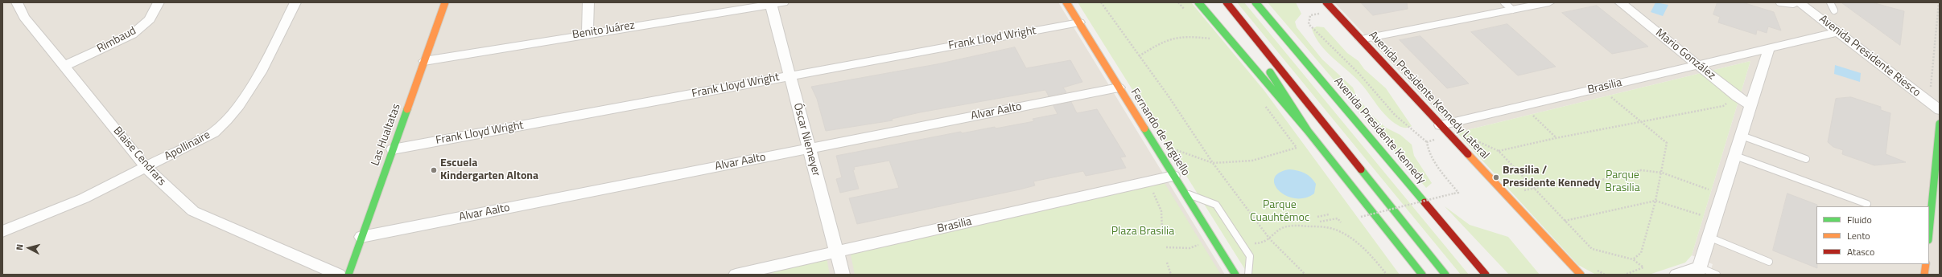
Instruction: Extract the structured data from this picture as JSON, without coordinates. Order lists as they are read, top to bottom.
{
  "streets": {
    "main road": [
      "Avenida Presidente Kennedy Lateral",
      "Avenida Presidente Kennedy",
      "Fernando de Argüello",
      "Las Hualtatas"
    ],
    "street": [
      "Benito Juárez",
      "Frank Lloyd Wright",
      "Rimbaud",
      "Mario González",
      "Avenida Presidente Riesco",
      "Brasilia",
      "Alvar Aalto",
      "Óscar Niemeyer",
      "Apollinaire",
      "Blaise Cendrars"
    ]
  },
  "crossings": [
    ["Benito Juárez", "Las Hualtatas"],
    ["Benito Juárez", "Óscar Niemeyer"],
    ["Frank Lloyd Wright", "Fernando de Argüello"],
    ["Frank Lloyd Wright", "Las Hualtatas"],
    ["Frank Lloyd Wright", "Óscar Niemeyer"],
    ["Rimbaud", "Blaise Cendrars"],
    ["Mario González", "Brasilia"],
    ["Avenida Presidente Riesco", "Brasilia"],
    ["Brasilia", "Avenida Presidente Kennedy Lateral"],
    ["Brasilia", "Fernando de Argüello"],
    ["Brasilia", "Óscar Niemeyer"],
    ["Alvar Aalto", "Fernando de Argüello"],
    ["Alvar Aalto", "Las Hualtatas"],
    ["Alvar Aalto", "Óscar Niemeyer"],
    ["Apollinaire", "Blaise Cendrars"]
  ],
  "parks": ["Parque Brasilia", "Parque Cuauhtémoc", "Plaza Brasilia"],
  "places": ["Escuela Kindergarten Altona", "Brasilia / Presidente Kennedy"],
  "legend": ["Fluido", "Lento", "Atasco"],
  "north": "left"
}
